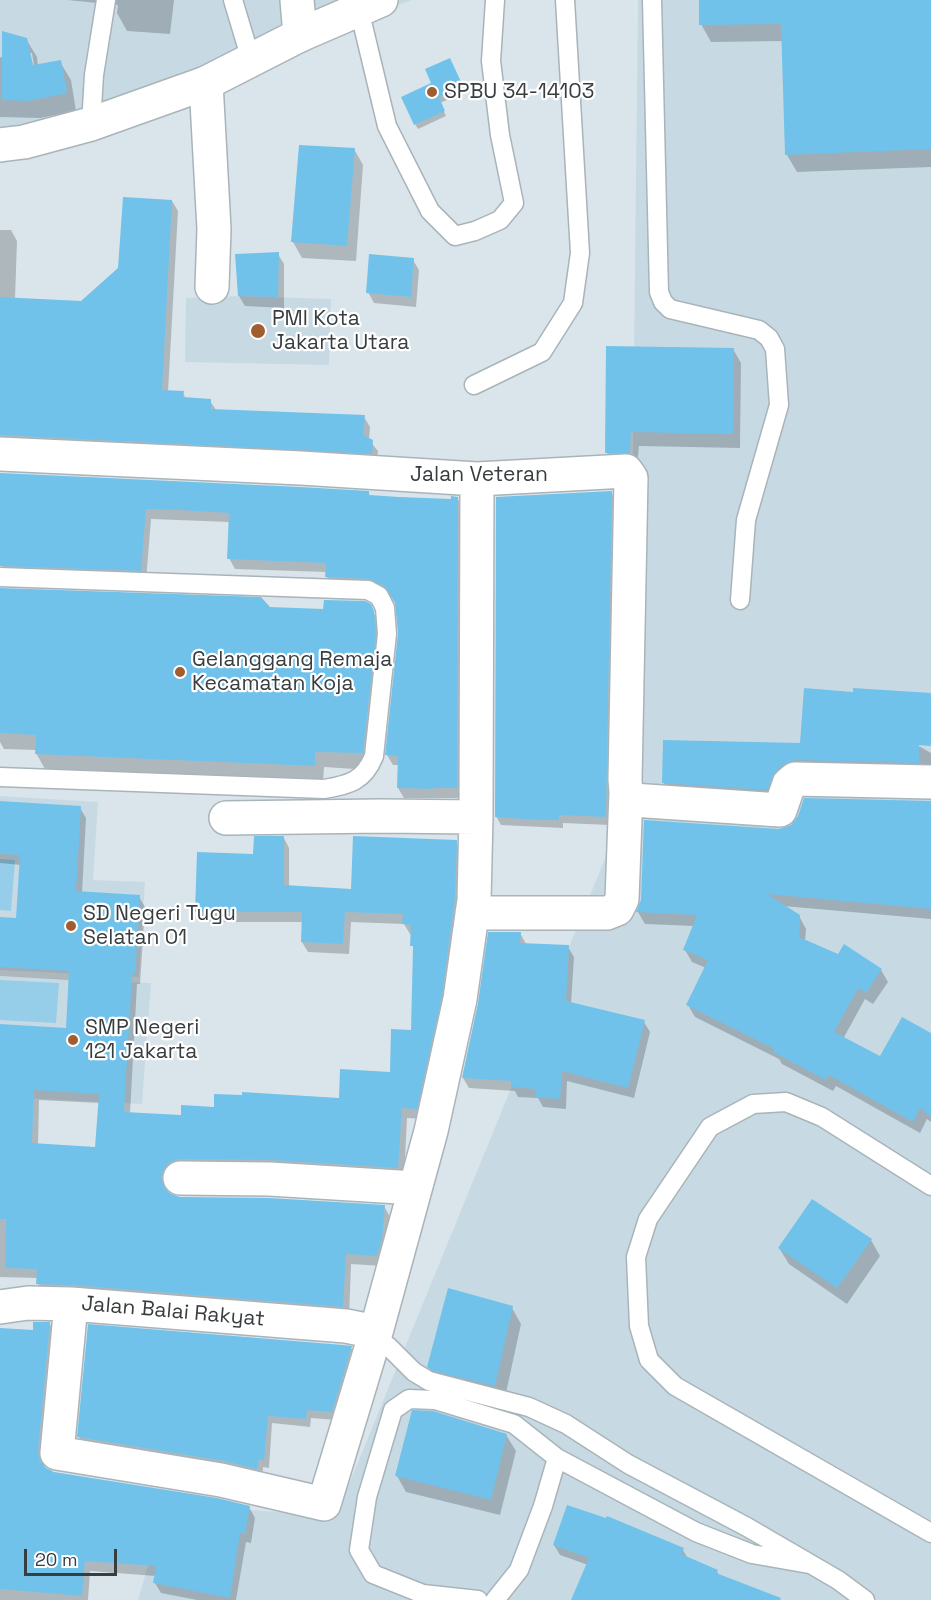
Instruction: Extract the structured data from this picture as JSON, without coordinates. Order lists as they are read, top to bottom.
{
  "streets": {
    "street": ["Jalan Veteran", "Jalan Balai Rakyat"]
  },
  "places": [
    "SPBU 34-14103",
    "PMI Kota Jakarta Utara",
    "Gelanggang Remaja Kecamatan Koja",
    "SD Negeri Tugu Selatan 01",
    "SMP Negeri 121 Jakarta"
  ],
  "scale_bar": "20 m"
}
